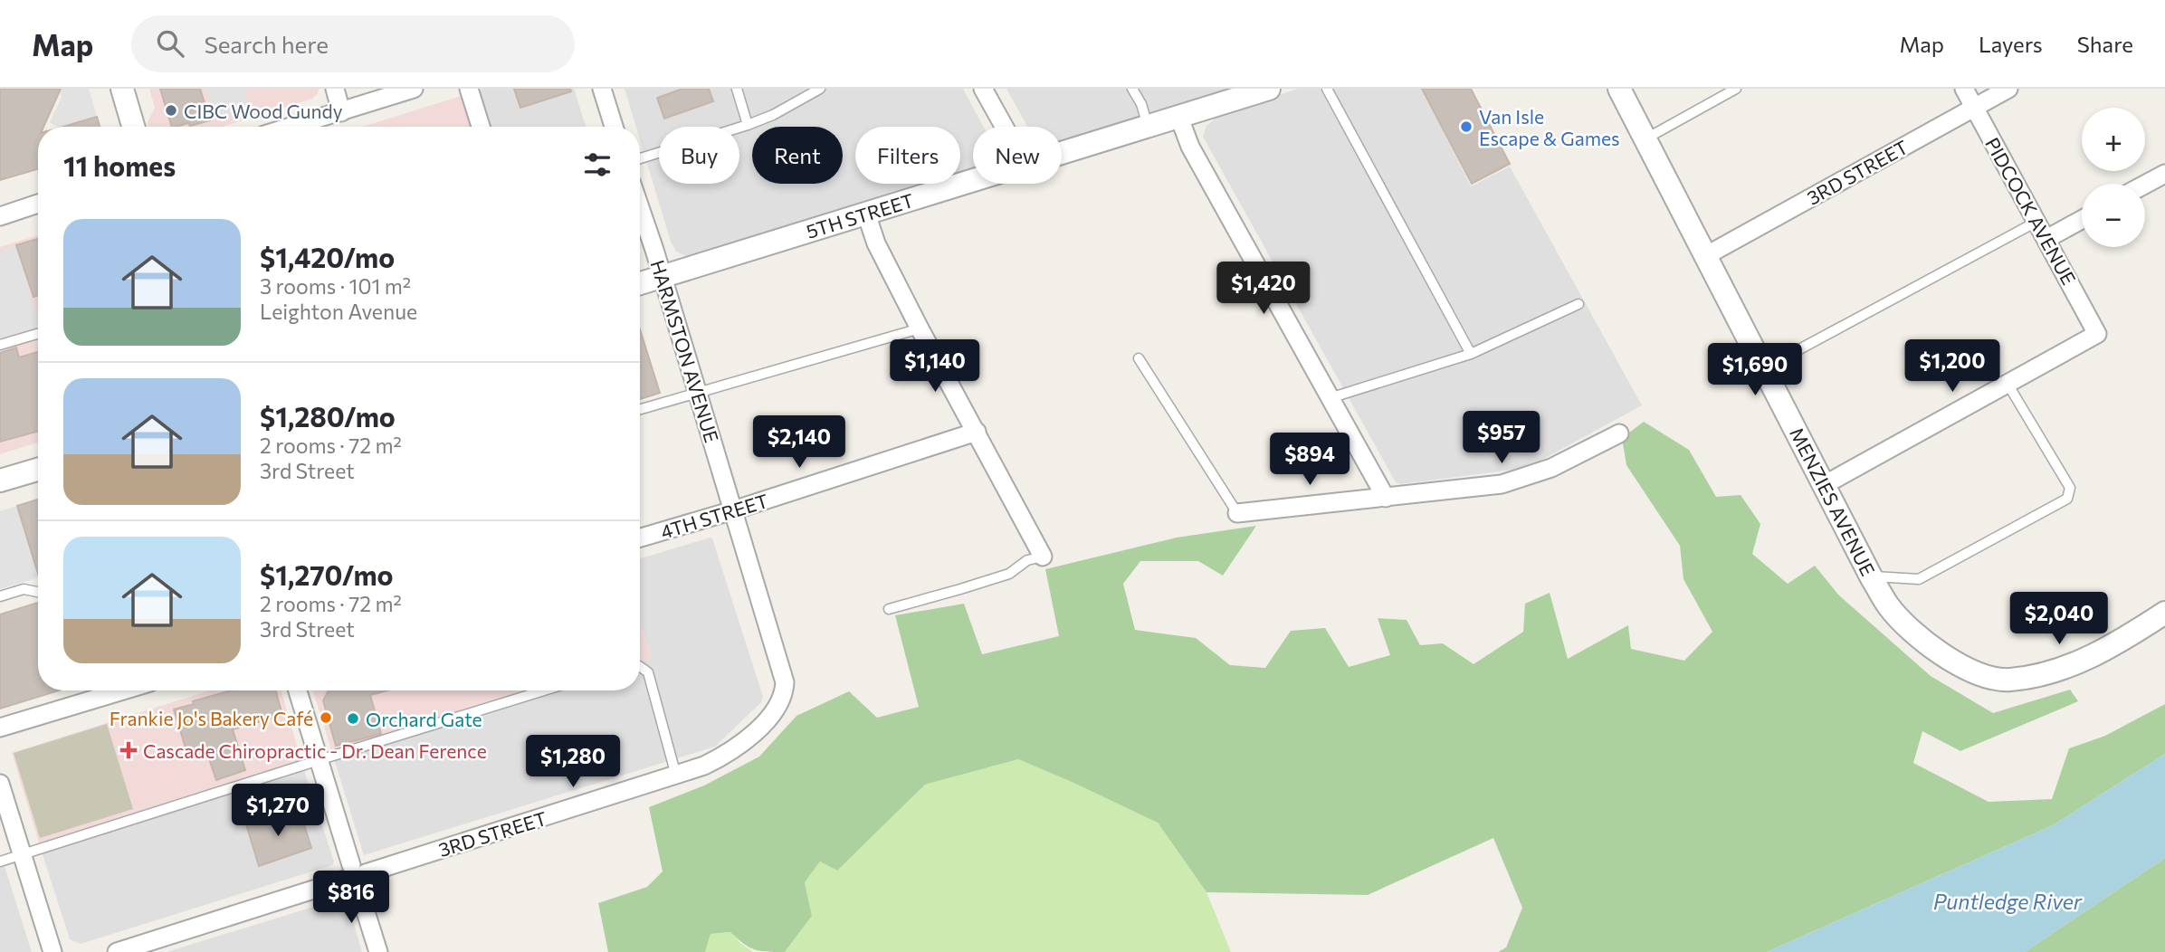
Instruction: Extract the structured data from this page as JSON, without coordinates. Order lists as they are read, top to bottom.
{
  "streets": {
    "street": [
      "3RD STREET",
      "PIDCOCK AVENUE",
      "5TH STREET",
      "HARMSTON AVENUE",
      "MENZIES AVENUE",
      "4TH STREET"
    ]
  },
  "crossings": [
    ["3RD STREET", "PIDCOCK AVENUE"],
    ["3RD STREET", "HARMSTON AVENUE"],
    ["3RD STREET", "MENZIES AVENUE"],
    ["5TH STREET", "HARMSTON AVENUE"],
    ["HARMSTON AVENUE", "4TH STREET"]
  ],
  "water": ["Puntledge River"],
  "places": {
    "other": [
      "CIBC Wood Gundy",
      "Van Isle Escape & Games",
      "Frankie Jo's Bakery Café",
      "Orchard Gate"
    ],
    "health": ["Cascade Chiropractic - Dr. Dean Ference"]
  },
  "page": {
    "header": "Map",
    "search": "Search here",
    "nav": ["Map", "Layers", "Share"],
    "map_buttons": ["+", "−"],
    "chip": [
      "Buy",
      "Rent",
      "Filters",
      "New"
    ],
    "heading": "11 homes",
    "list": [
      {
        "name": "$1,420/mo",
        "note": "3 rooms · 101 m² · Leighton Avenue"
      },
      {
        "name": "$1,280/mo",
        "note": "2 rooms · 72 m² · 3rd Street"
      },
      {
        "name": "$1,270/mo",
        "note": "2 rooms · 72 m² · 3rd Street"
      }
    ],
    "price": [
      "$1,420",
      "$1,140",
      "$1,200",
      "$1,690",
      "$957",
      "$2,140",
      "$894",
      "$2,040",
      "$1,280",
      "$1,270",
      "$816"
    ]
  }
}
